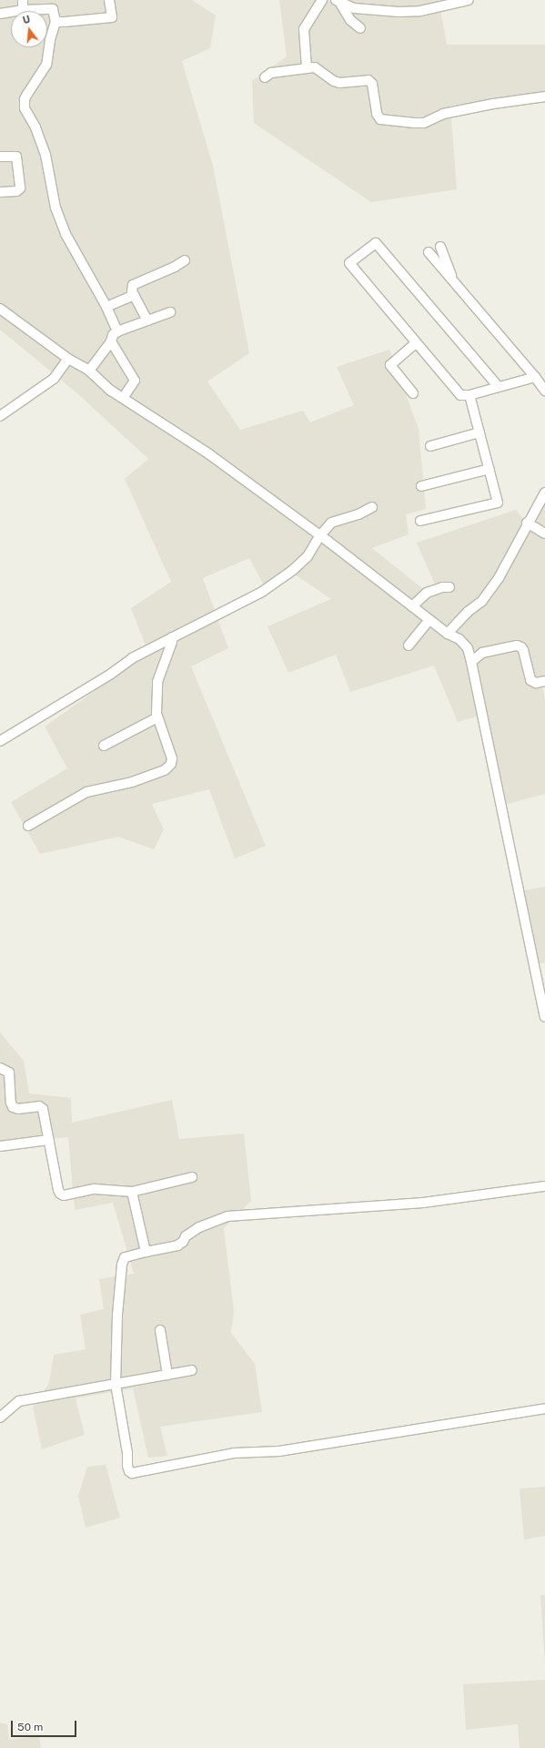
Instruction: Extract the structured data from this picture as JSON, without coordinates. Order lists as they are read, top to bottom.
{
  "scale_bar": "50 m",
  "north": "top"
}
